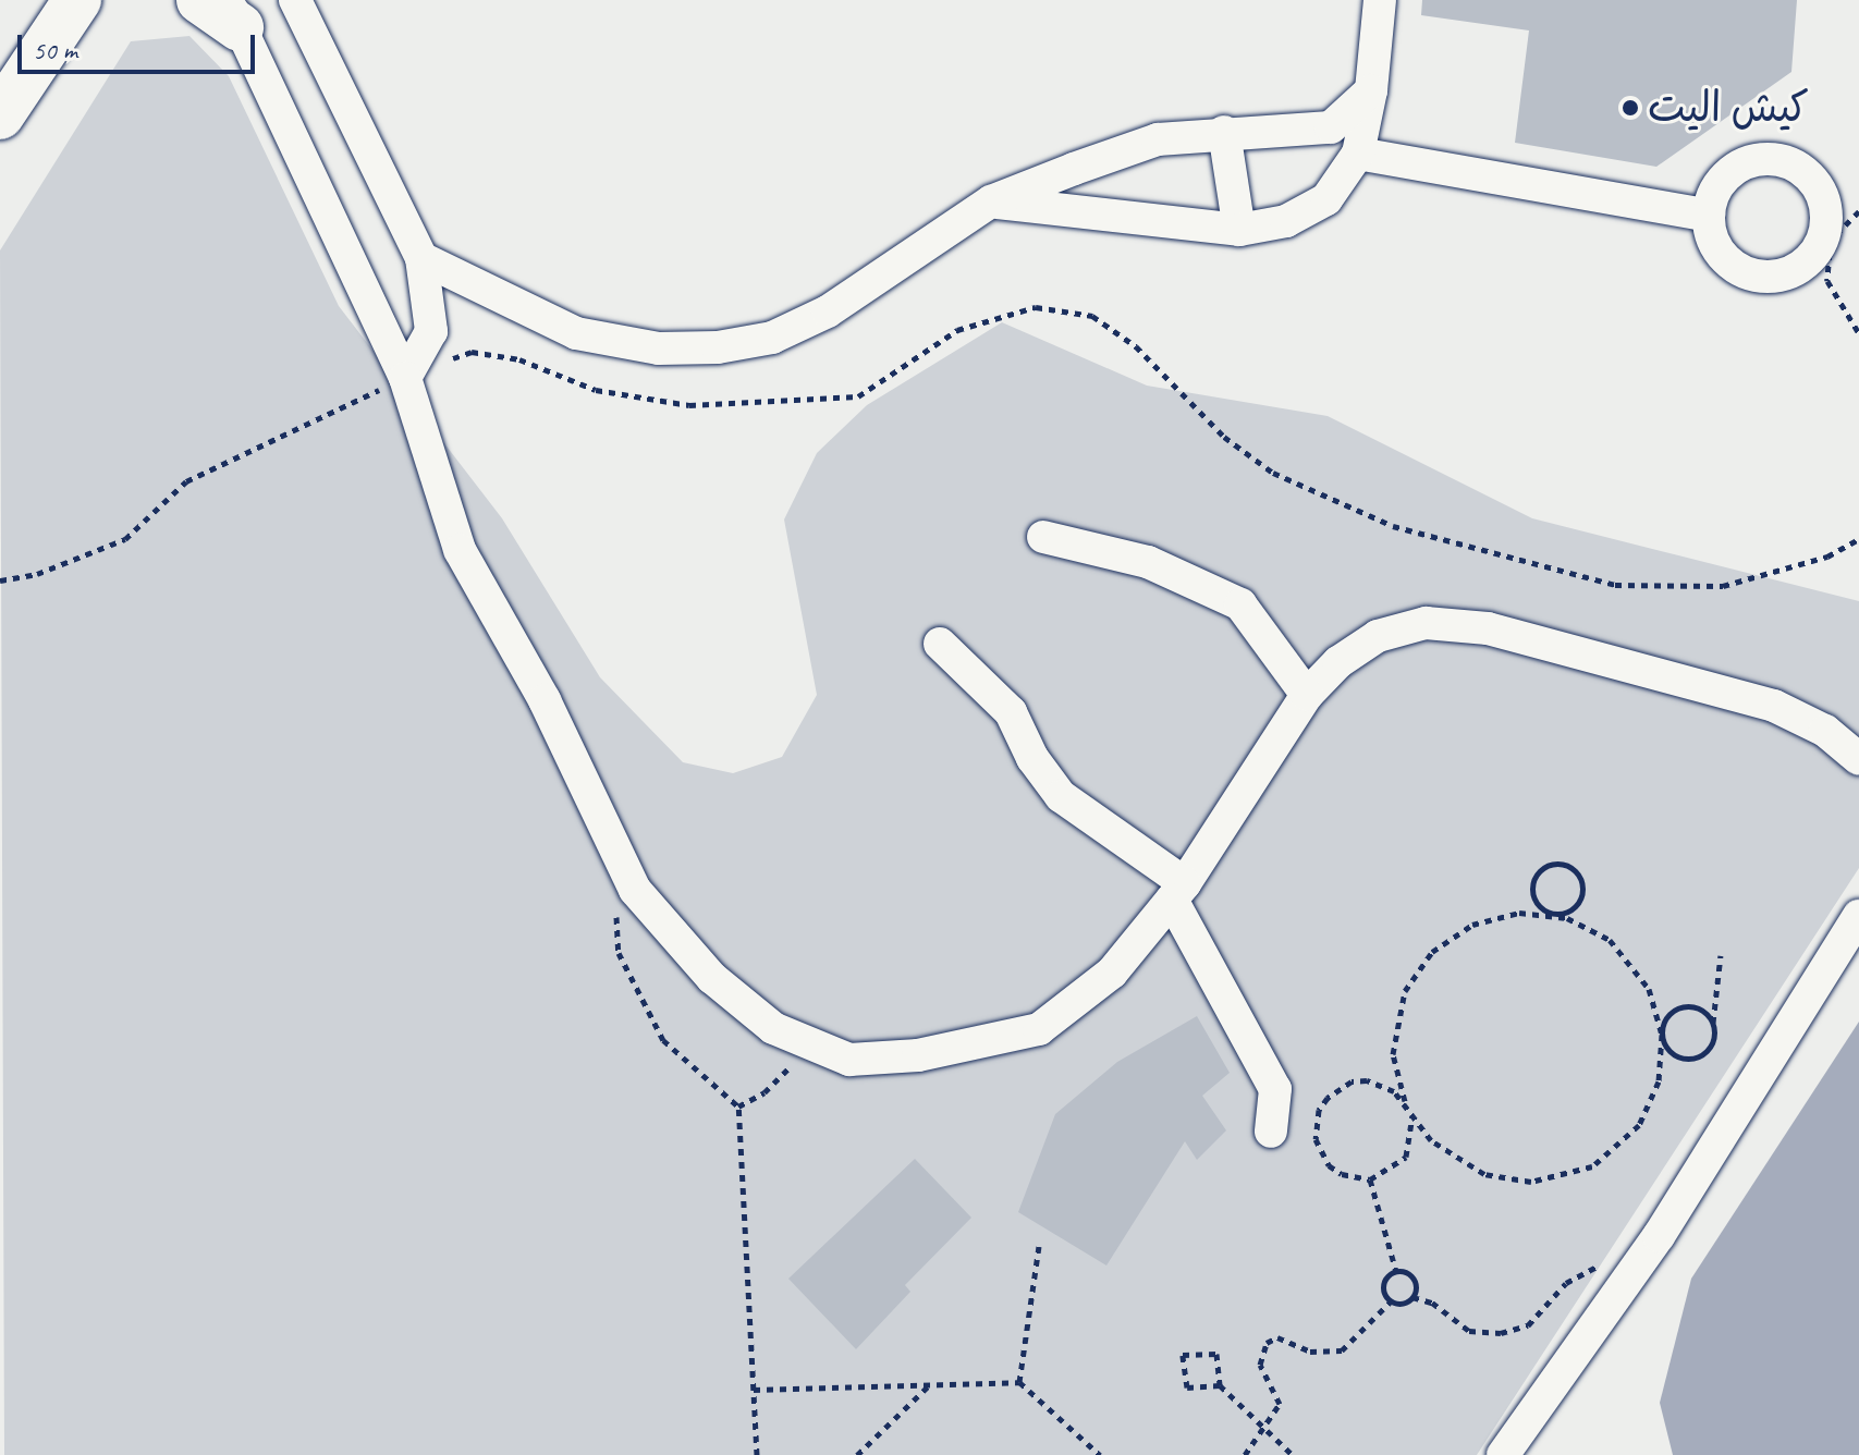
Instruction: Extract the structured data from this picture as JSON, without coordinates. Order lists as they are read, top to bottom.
{
  "places": ["کیش الیت"],
  "scale_bar": "50 m"
}
